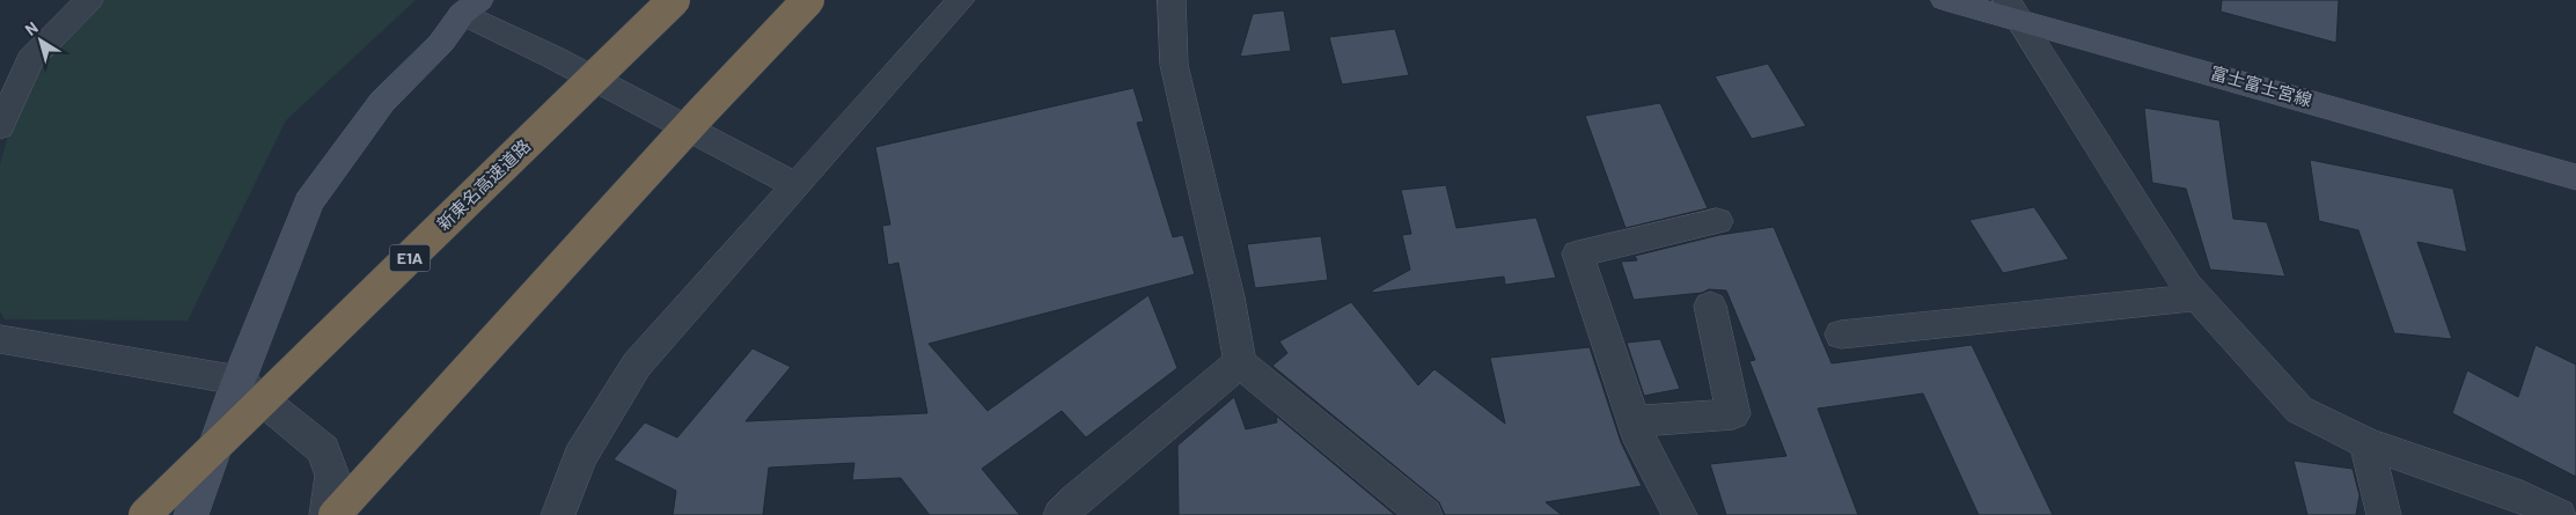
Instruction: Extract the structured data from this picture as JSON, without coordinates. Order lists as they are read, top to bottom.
{
  "streets": {
    "highway": ["新東名高速道路", "E1A"],
    "main road": ["富士富士宮線"]
  },
  "north": "top left"
}
